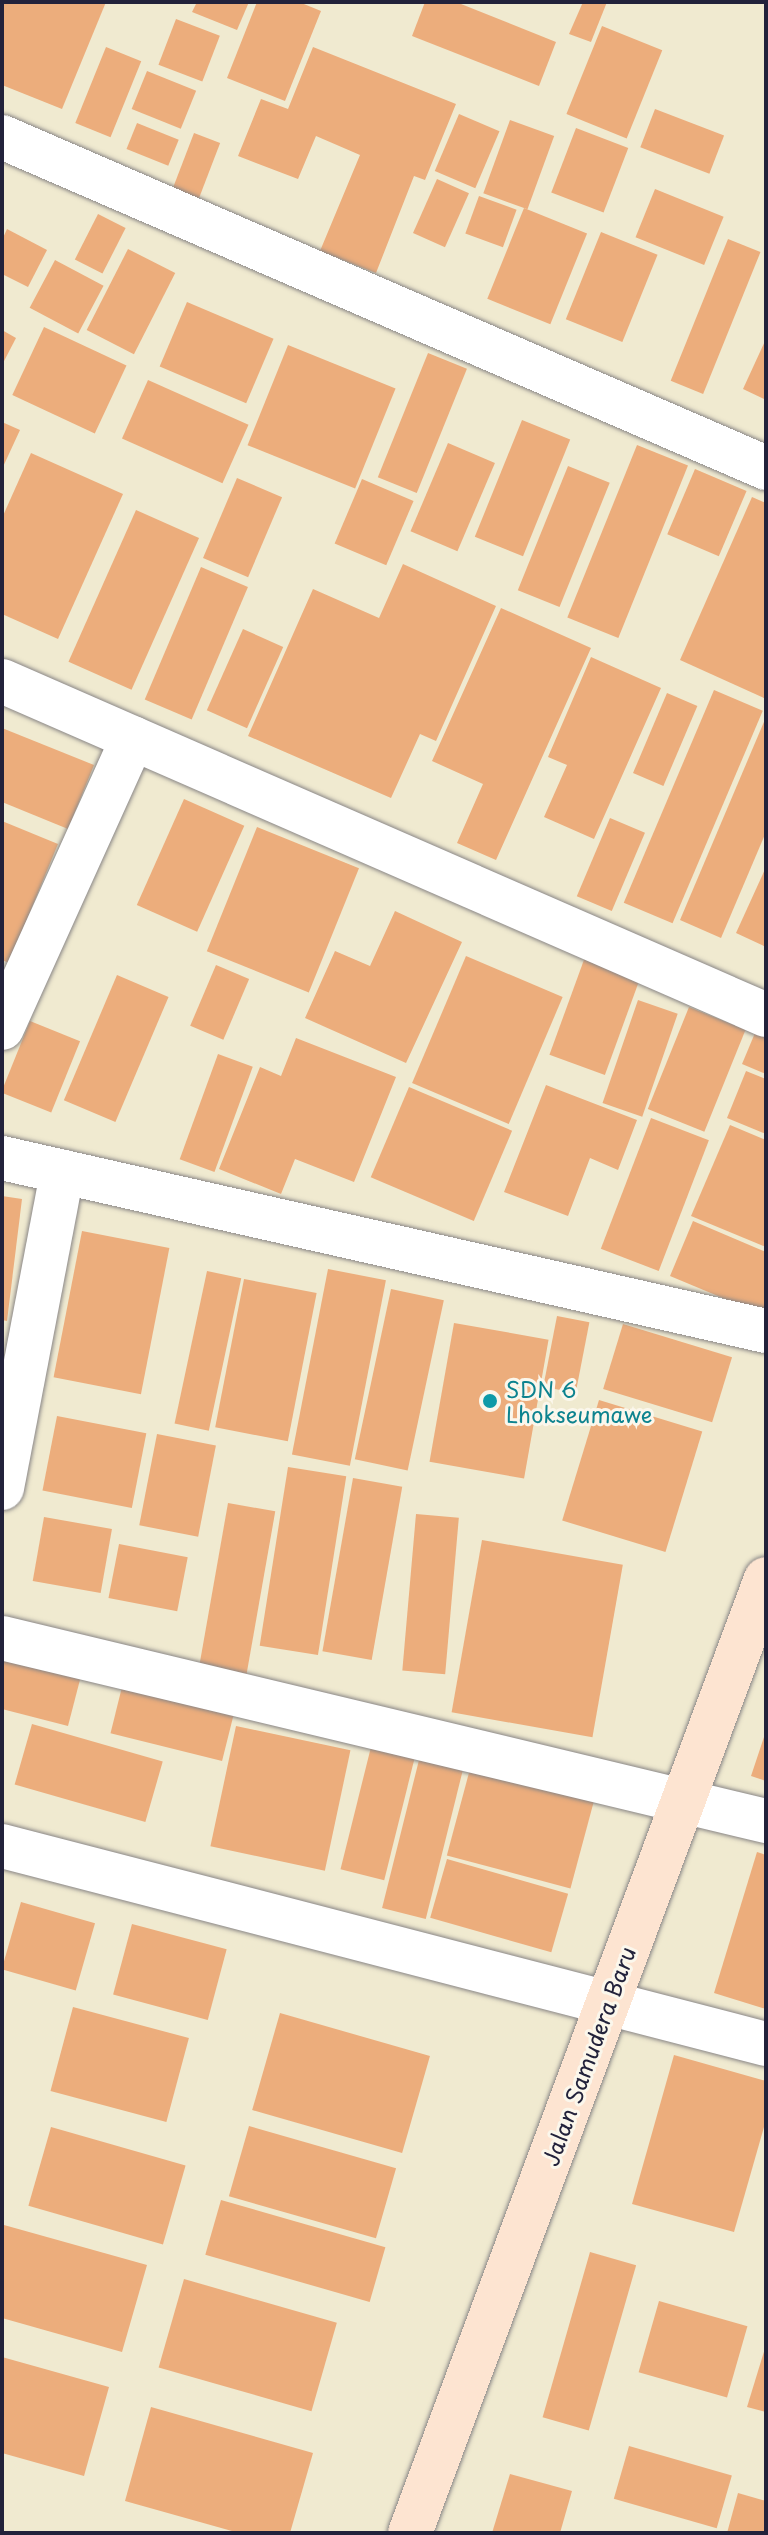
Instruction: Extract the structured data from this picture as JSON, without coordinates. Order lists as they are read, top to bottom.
{
  "streets": {
    "street": ["Jalan Samudera Baru"]
  },
  "places": ["SDN 6 Lhokseumawe"]
}
